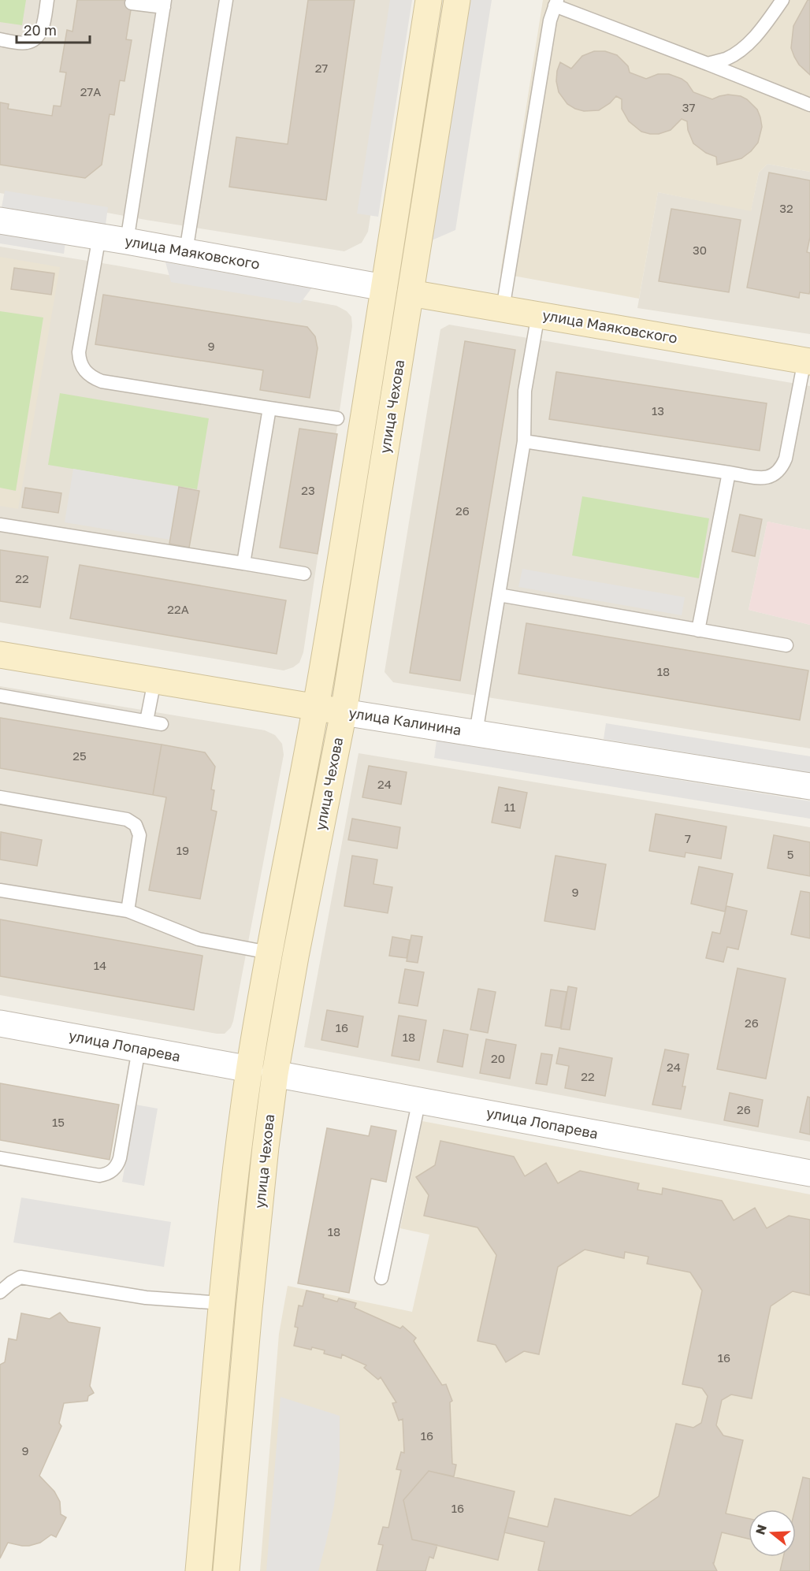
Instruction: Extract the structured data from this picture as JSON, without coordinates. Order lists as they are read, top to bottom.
{
  "streets": {
    "main road": ["улица Маяковского", "улица Чехова", "улица Калинина"],
    "street": ["улица Лопарева"]
  },
  "crossings": [
    ["улица Маяковского", "улица Чехова"],
    ["улица Чехова", "улица Калинина"],
    ["улица Чехова", "улица Лопарева"]
  ],
  "house_numbers": [
    "27",
    "27А",
    "37",
    "32",
    "30",
    "9",
    "13",
    "23",
    "26",
    "22",
    "22А",
    "18",
    "25",
    "24",
    "11",
    "7",
    "19",
    "5",
    "9",
    "14",
    "26",
    "16",
    "18",
    "20",
    "24",
    "22",
    "26",
    "15",
    "18",
    "16",
    "16",
    "9",
    "16"
  ],
  "scale_bar": "20 m",
  "north": "left"
}
